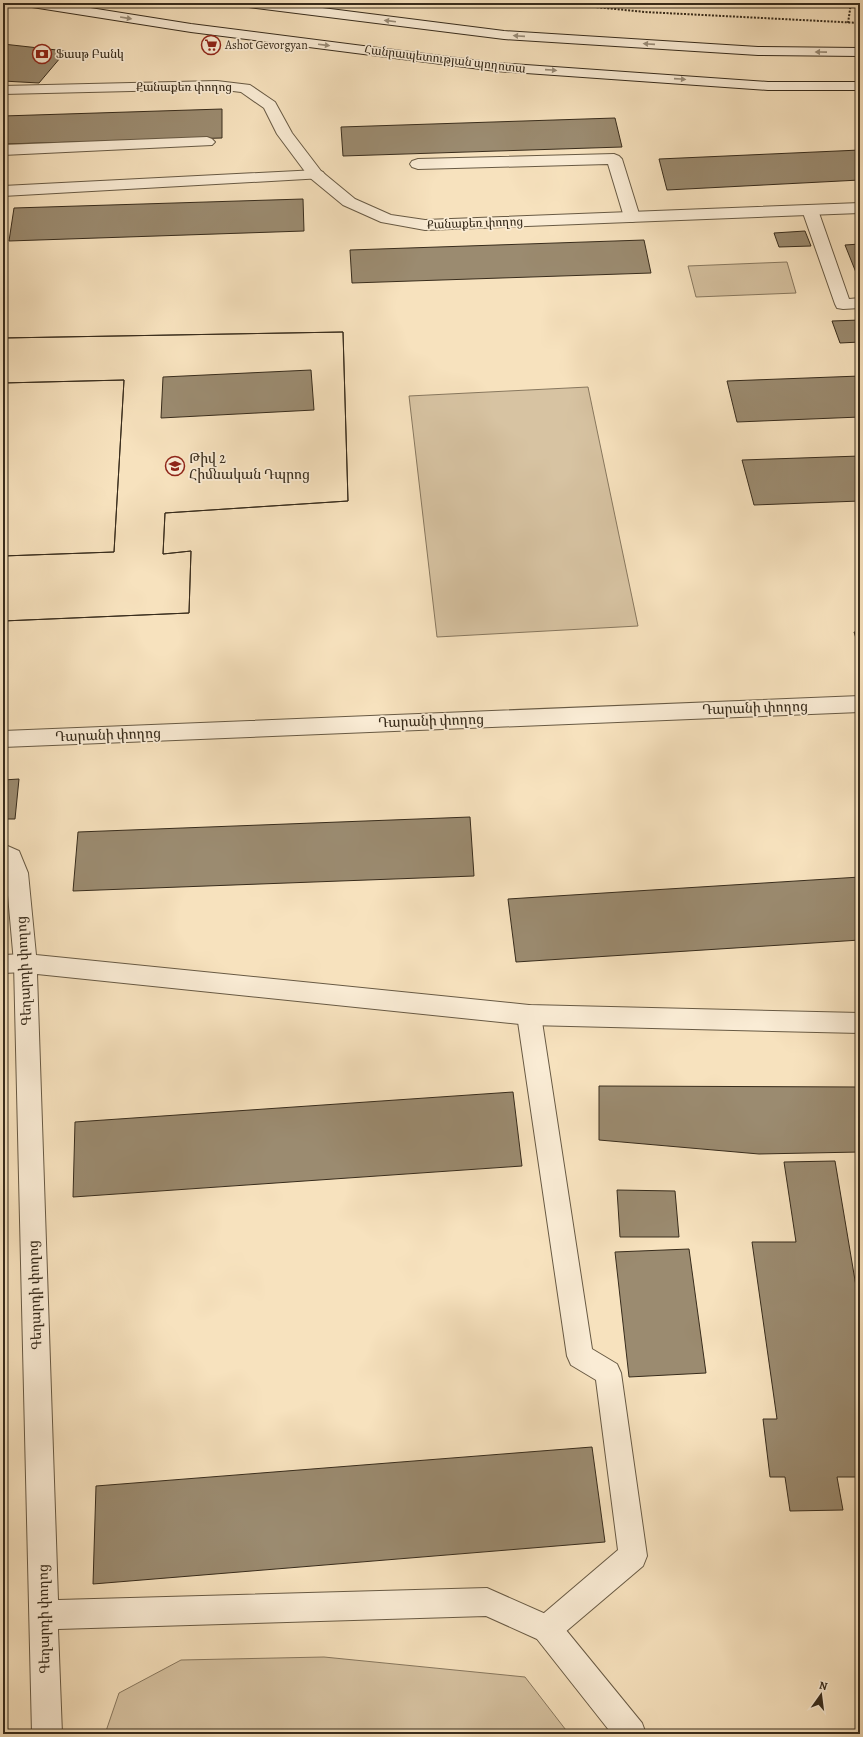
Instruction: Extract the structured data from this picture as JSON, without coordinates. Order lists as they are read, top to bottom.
{
  "streets": {
    "street": [
      "Հանրապետության պողոտա",
      "Քանաքեռ փողոց",
      "Դարանի փողոց",
      "Գեղարդի փողոց"
    ]
  },
  "places": {
    "supermarket": ["Ashot Gevorgyan"],
    "bank": ["Ֆասթ Բանկ"],
    "school or university": ["Թիվ 2 Հիմնական Դպրոց"]
  },
  "north": "top"
}
